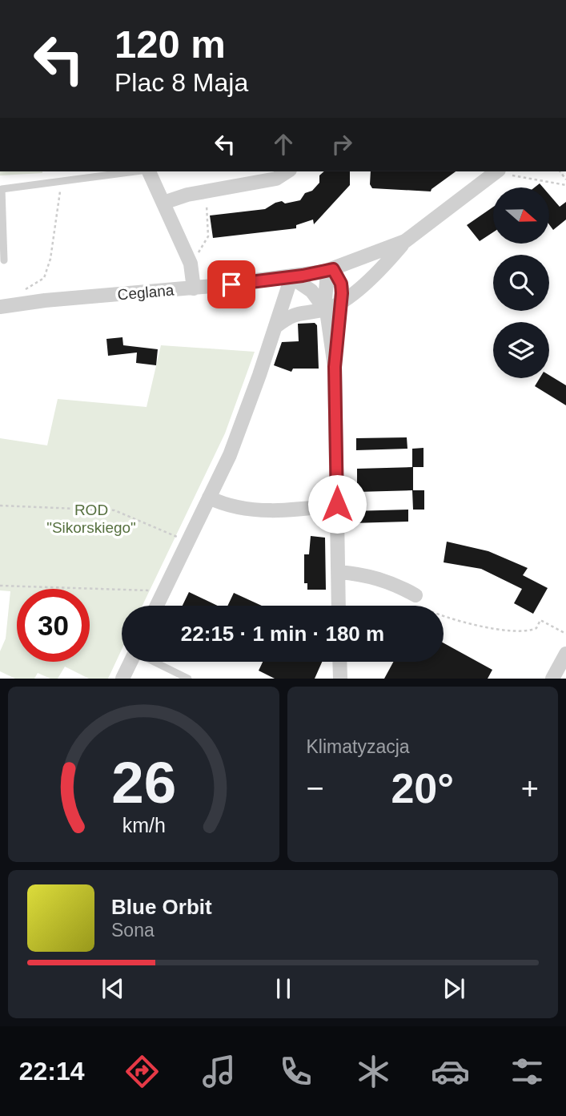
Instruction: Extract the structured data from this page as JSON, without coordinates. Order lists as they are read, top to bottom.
{
  "streets": {
    "street": ["Ceglana"]
  },
  "parks": ["ROD \"Sikorskiego\""],
  "north": "right",
  "page": {
    "turn": ["120 m", "Plac 8 Maja"],
    "limit": "30",
    "trip": "22:15 · 1 min · 180 m",
    "tile": "Klimatyzacja",
    "heat": ["−", "20°", "+"],
    "song": ["Blue Orbit", "Sona"],
    "tabs": "22:14",
    "gauge": ["26", "km/h"]
  }
}
